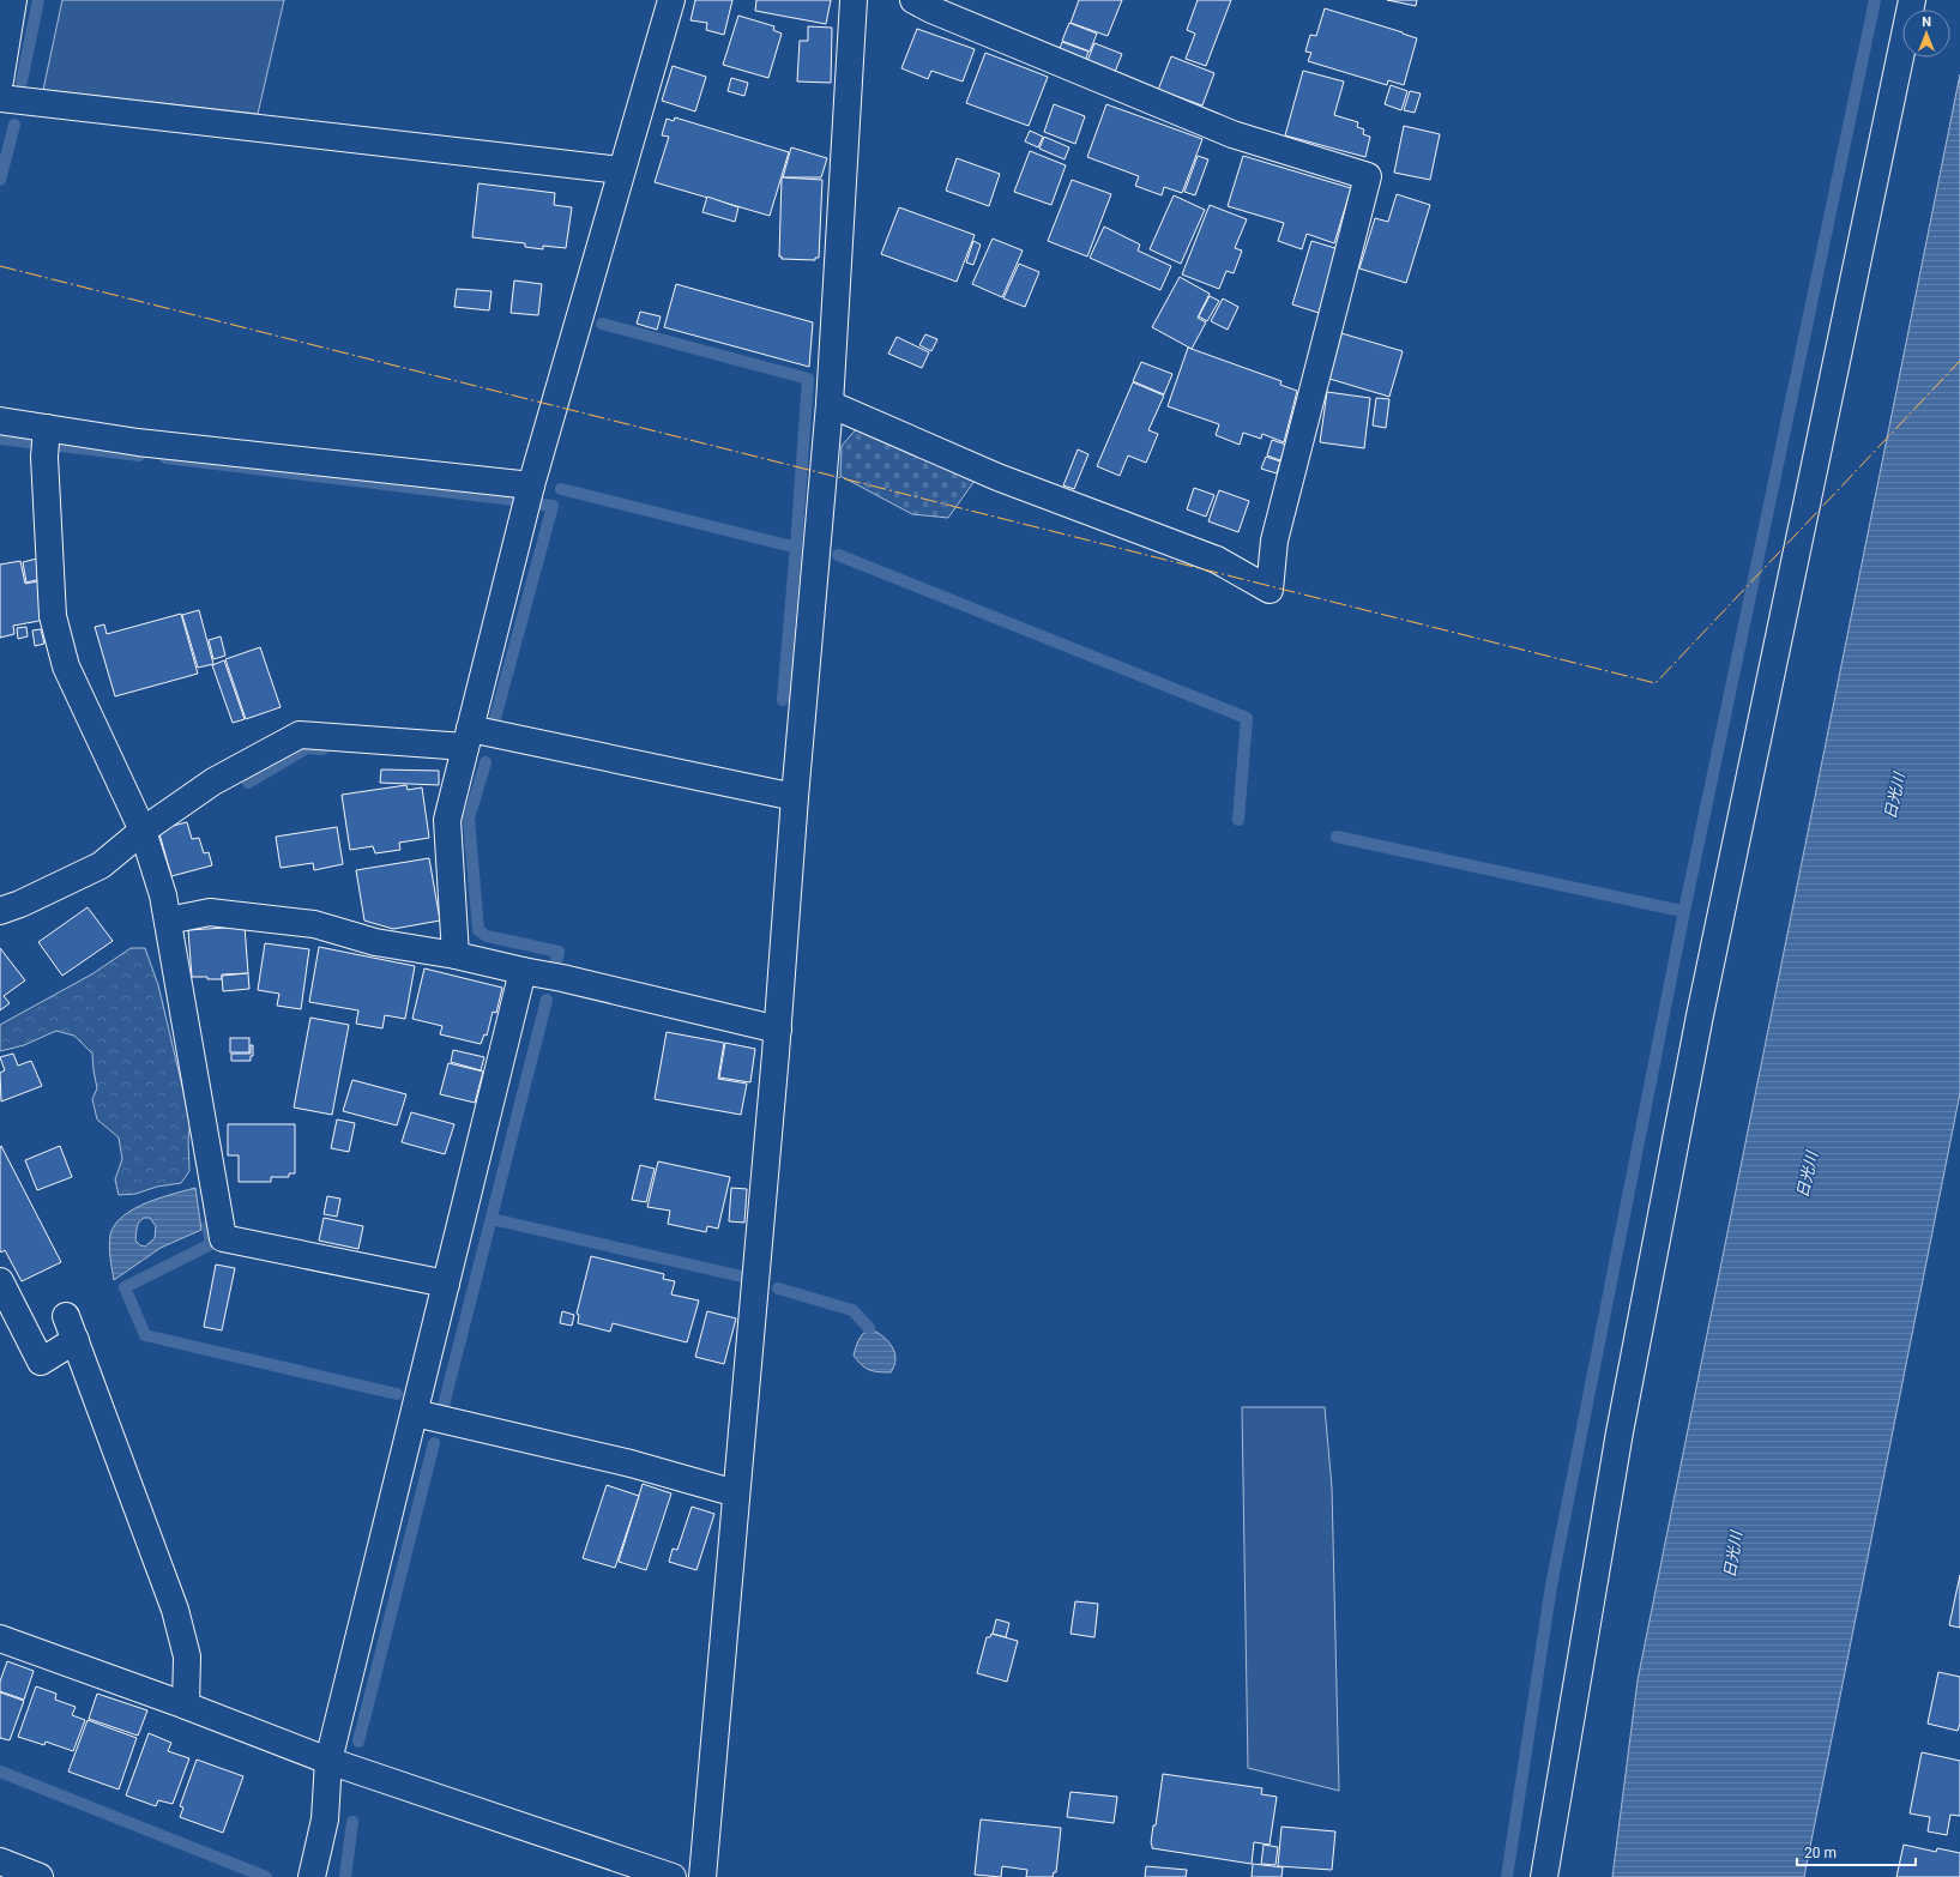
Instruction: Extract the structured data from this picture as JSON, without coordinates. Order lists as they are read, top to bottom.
{
  "water": ["日光川"],
  "scale_bar": "20 m",
  "north": "top"
}
